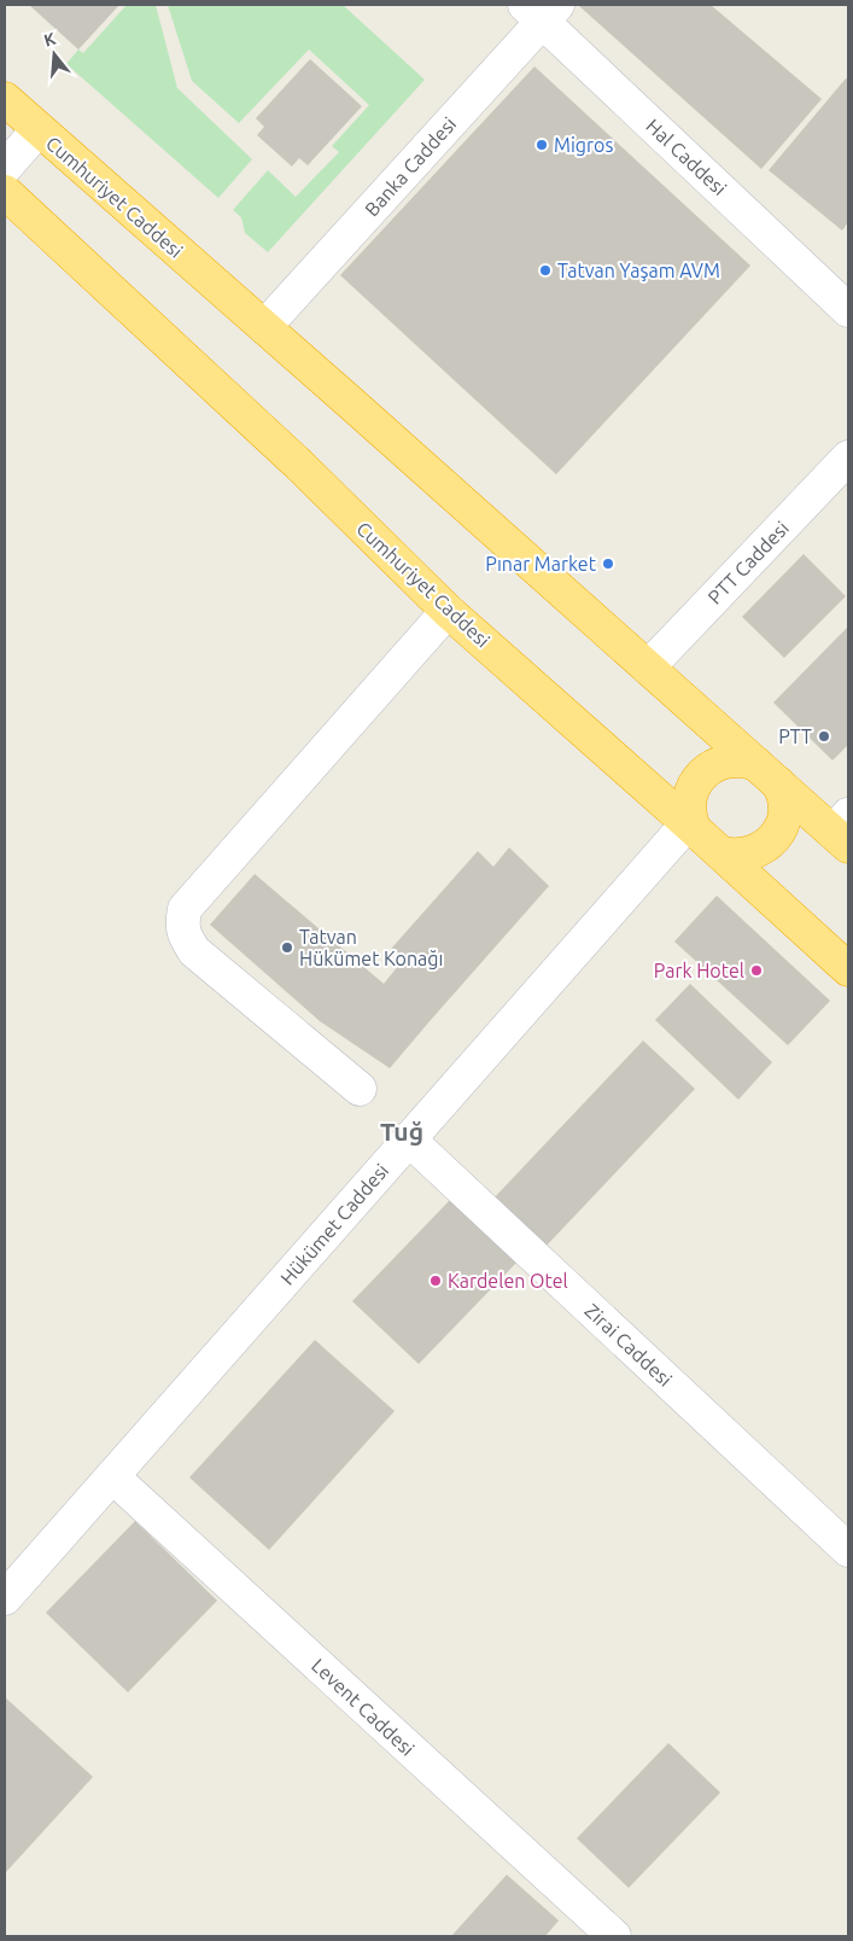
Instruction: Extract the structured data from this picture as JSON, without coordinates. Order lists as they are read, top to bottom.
{
  "streets": {
    "highway": ["Cumhuriyet Caddesi"],
    "street": [
      "Hal Caddesi",
      "Banka Caddesi",
      "PTT Caddesi",
      "Hükümet Caddesi",
      "Zirai Caddesi",
      "Levent Caddesi"
    ]
  },
  "crossings": [
    ["Hal Caddesi", "Banka Caddesi"],
    ["Banka Caddesi", "Cumhuriyet Caddesi"],
    ["Cumhuriyet Caddesi", "PTT Caddesi"],
    ["Cumhuriyet Caddesi", "Hükümet Caddesi"],
    ["Hükümet Caddesi", "Zirai Caddesi"],
    ["Hükümet Caddesi", "Levent Caddesi"]
  ],
  "districts": ["Tuğ"],
  "places": [
    "Migros",
    "Tatvan Yaşam AVM",
    "Pınar Market",
    "PTT",
    "Tatvan Hükümet Konağı",
    "Park Hotel",
    "Kardelen Otel"
  ],
  "north": "top"
}
